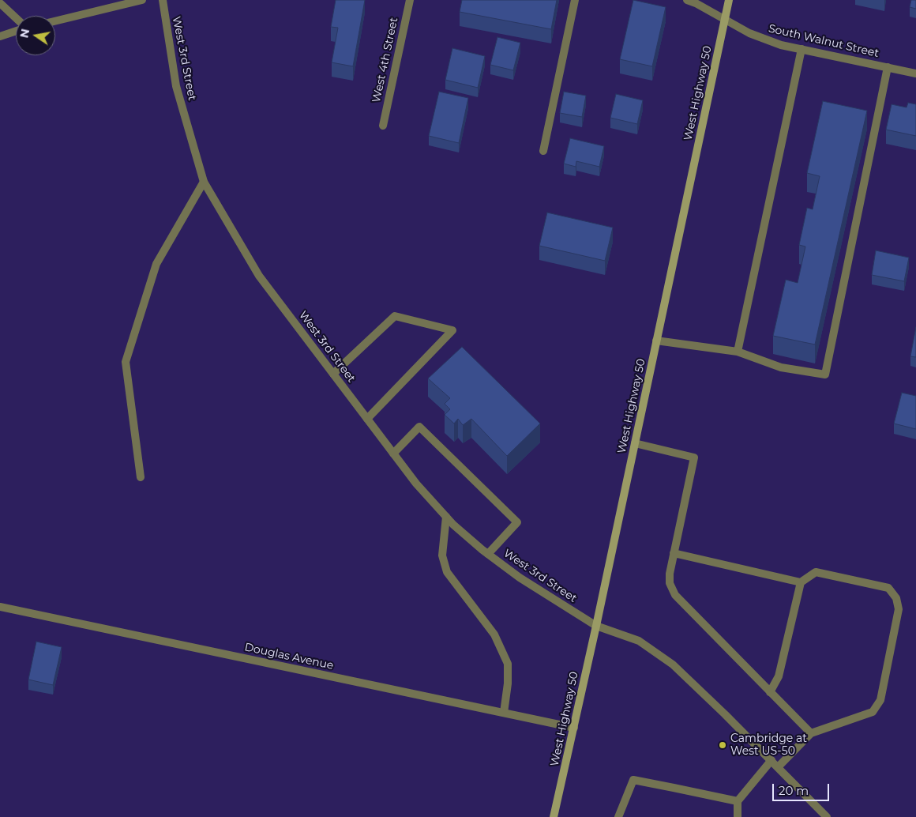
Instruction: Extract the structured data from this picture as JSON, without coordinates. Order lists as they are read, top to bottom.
{
  "streets": {
    "main road": ["West Highway 50"],
    "street": [
      "South Walnut Street",
      "West 3rd Street",
      "West 4th Street",
      "Douglas Avenue"
    ]
  },
  "crossings": [
    ["South Walnut Street", "West Highway 50"],
    ["West 3rd Street", "West Highway 50"],
    ["West Highway 50", "Douglas Avenue"]
  ],
  "places": ["Cambridge at West US-50"],
  "scale_bar": "20 m",
  "north": "left"
}
